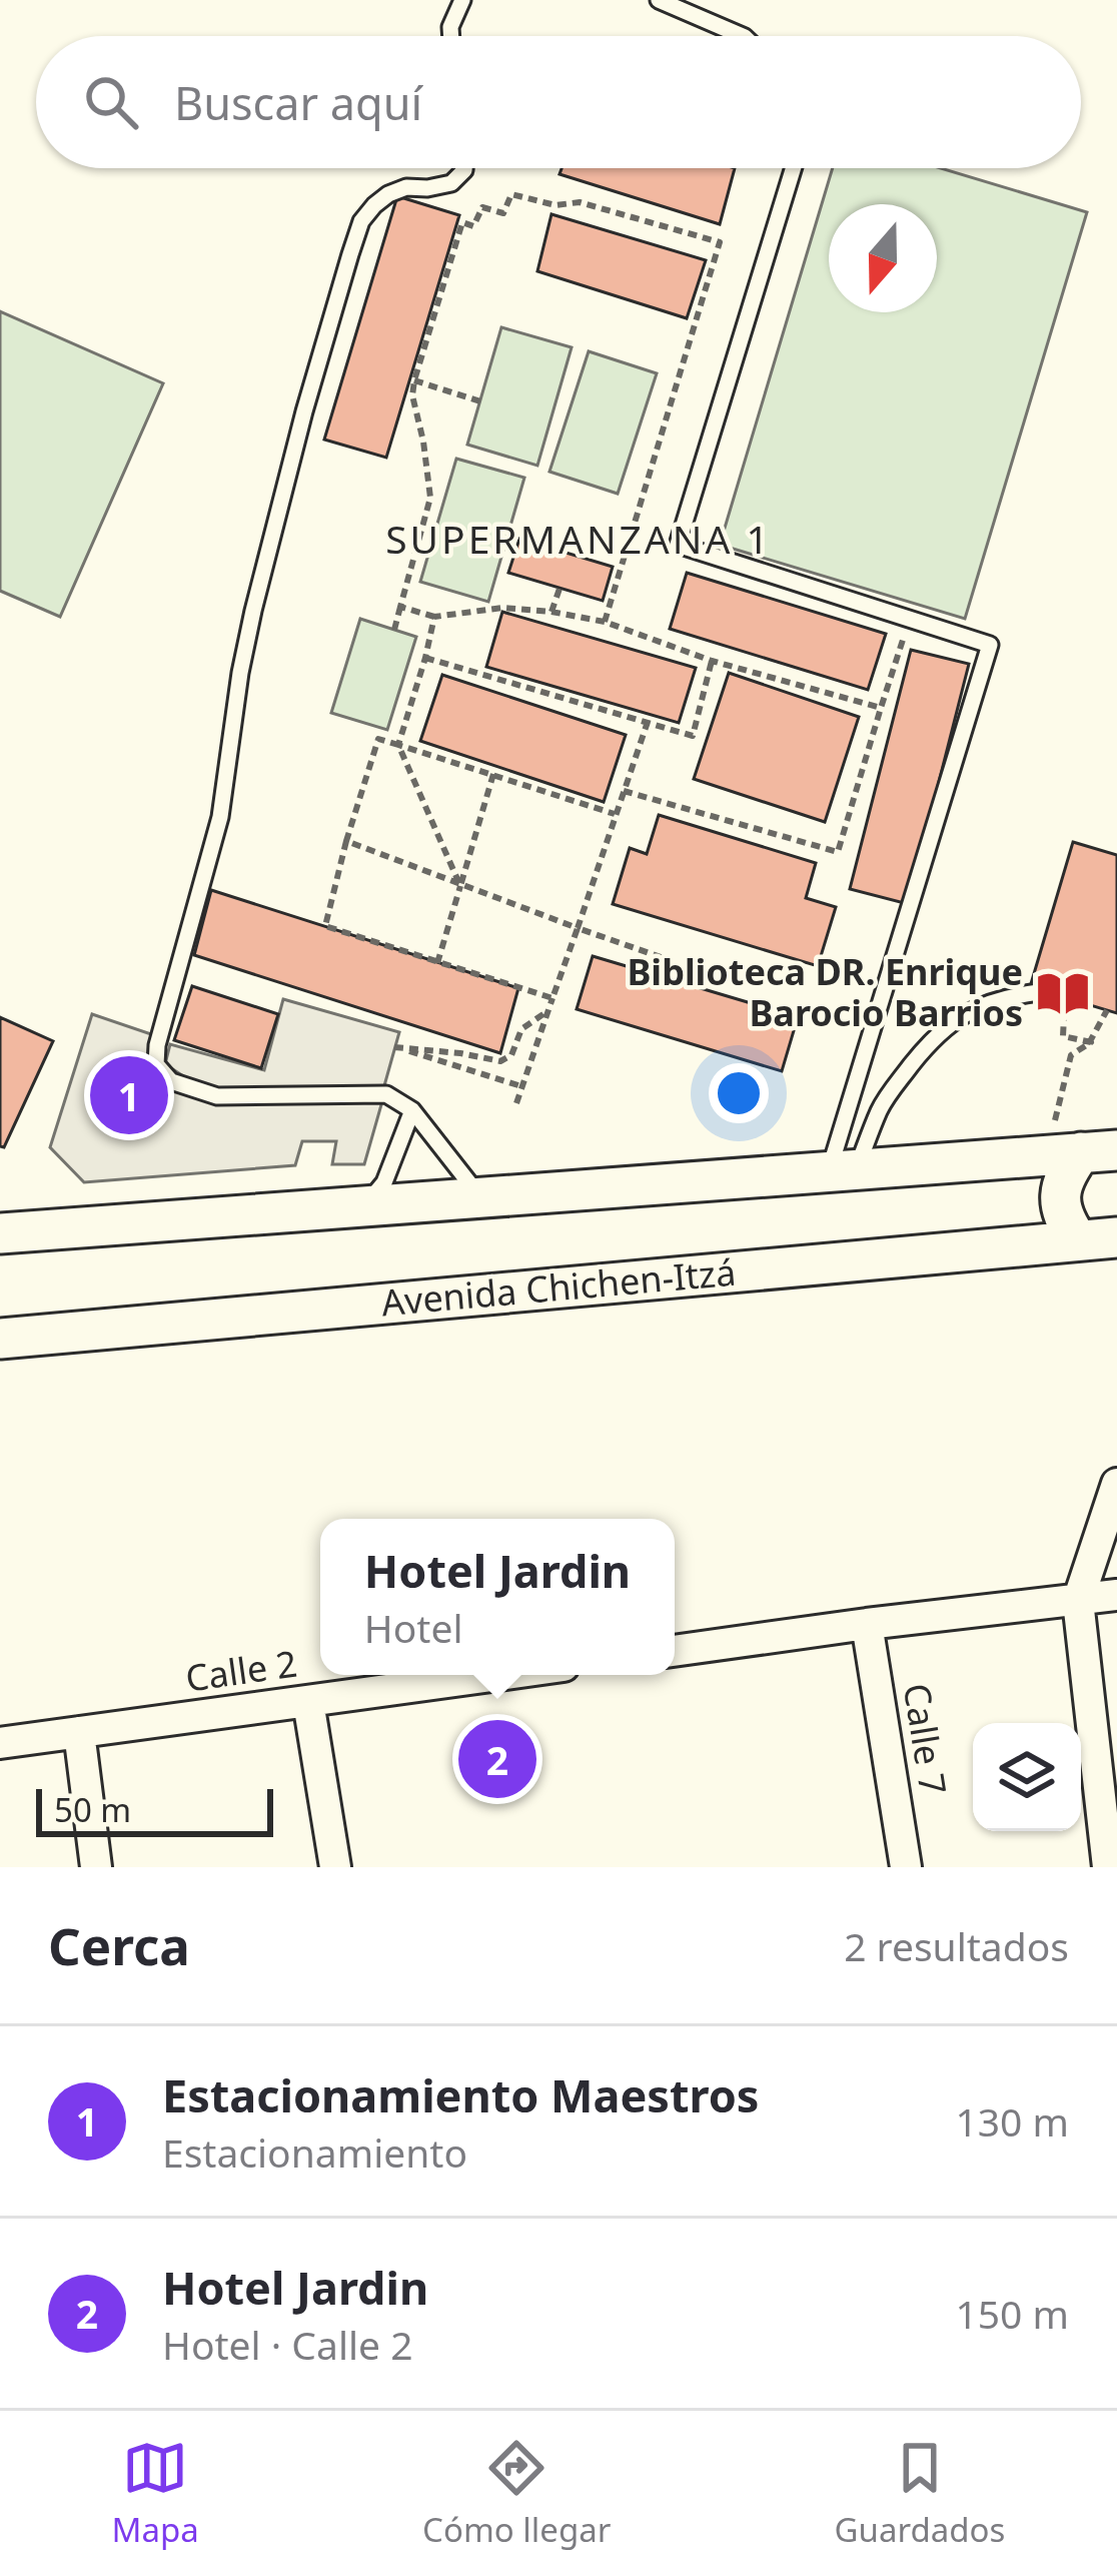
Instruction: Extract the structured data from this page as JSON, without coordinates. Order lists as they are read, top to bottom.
{
  "streets": {
    "main road": ["Avenida Chichen-Itzá"],
    "street": ["Calle 2", "Calle 7"]
  },
  "districts": ["SUPERMANZANA 1"],
  "places": {
    "library": ["Biblioteca DR. Enrique Barocio Barrios"]
  },
  "scale_bar": "50 m",
  "north": "bottom",
  "page": {
    "search": "Buscar aquí",
    "pins": ["1", "2"],
    "popup": ["Hotel Jardin", "Hotel"],
    "scale": "50 m",
    "heading": ["Cerca", "2 resultados"],
    "list": [
      {
        "mark": "1",
        "name": "Estacionamiento Maestros",
        "note": "Estacionamiento",
        "value": "130 m"
      },
      {
        "mark": "2",
        "name": "Hotel Jardin",
        "note": "Hotel · Calle 2",
        "value": "150 m"
      }
    ],
    "nav": ["Mapa", "Cómo llegar", "Guardados"]
  }
}
